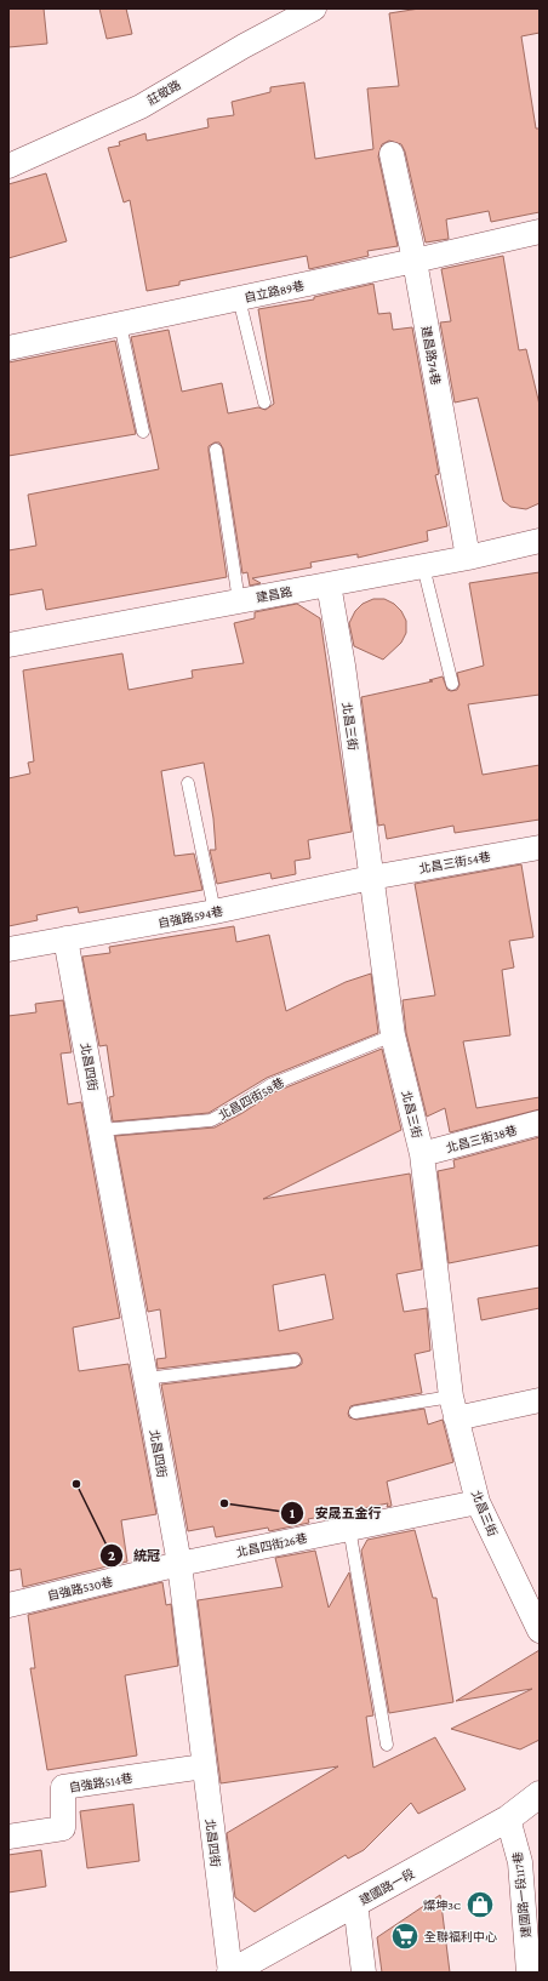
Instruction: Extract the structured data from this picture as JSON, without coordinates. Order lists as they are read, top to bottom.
{
  "streets": {
    "street": [
      "莊敬路",
      "自立路89巷",
      "建昌路74巷",
      "建昌路",
      "北昌三街",
      "北昌三街54巷",
      "自強路594巷",
      "北昌四街",
      "北昌三街38巷",
      "北昌四街26巷",
      "自強路530巷",
      "自強路514巷",
      "建國路一段",
      "建國路一段117巷"
    ],
    "lane": ["北昌四街58巷"]
  },
  "crossings": [
    ["自立路89巷", "建昌路74巷"],
    ["建昌路74巷", "建昌路"],
    ["建昌路", "北昌三街"],
    ["北昌三街", "北昌三街54巷"],
    ["北昌三街", "自強路594巷"],
    ["北昌三街", "北昌四街58巷"],
    ["北昌三街", "北昌三街38巷"],
    ["北昌三街", "北昌四街26巷"],
    ["北昌三街54巷", "自強路594巷"],
    ["自強路594巷", "北昌四街"],
    ["北昌四街", "北昌四街58巷"],
    ["北昌四街", "北昌四街26巷"],
    ["北昌四街", "自強路530巷"],
    ["北昌四街", "自強路514巷"],
    ["北昌四街", "建國路一段"],
    ["北昌四街26巷", "自強路530巷"],
    ["建國路一段", "建國路一段117巷"]
  ],
  "places": {
    "other": ["統冠", "安晟五金行"],
    "shop": ["燦坤3C"],
    "supermarket": ["全聯福利中心"]
  }
}
